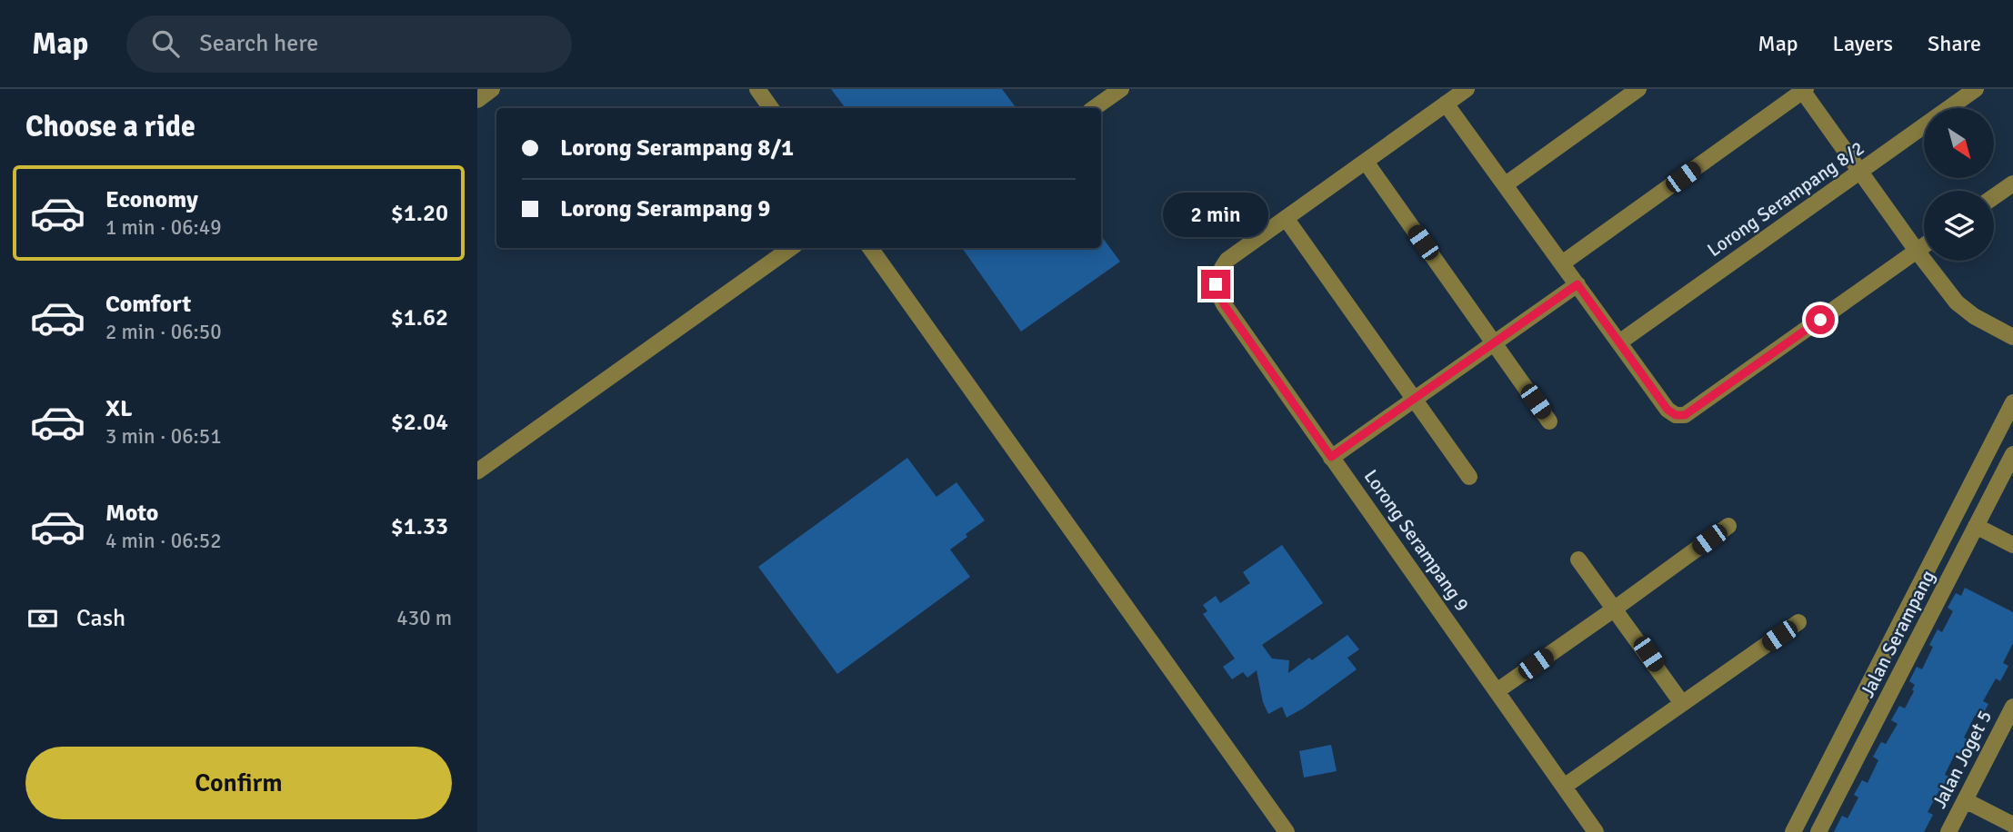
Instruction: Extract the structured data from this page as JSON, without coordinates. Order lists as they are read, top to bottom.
{
  "streets": {
    "street": [
      "Lorong Serampang 8/2",
      "Lorong Serampang 9",
      "Jalan Serampang",
      "Jalan Joget 5"
    ]
  },
  "north": "bottom right",
  "page": {
    "header": "Map",
    "search": "Search here",
    "nav": ["Map", "Layers", "Share"],
    "heading": "Choose a ride",
    "banner": ["Lorong Serampang 8/1", "Lorong Serampang 9"],
    "list": [
      {
        "name": "Economy",
        "note": "1 min · 06:49",
        "value": "$1.20"
      },
      {
        "name": "Comfort",
        "note": "2 min · 06:50",
        "value": "$1.62"
      },
      {
        "name": "XL",
        "note": "3 min · 06:51",
        "value": "$2.04"
      },
      {
        "name": "Moto",
        "note": "4 min · 06:52",
        "value": "$1.33"
      }
    ],
    "bubble": "2 min",
    "pay": ["Cash", "430 m"],
    "buttons": "Confirm"
  }
}
